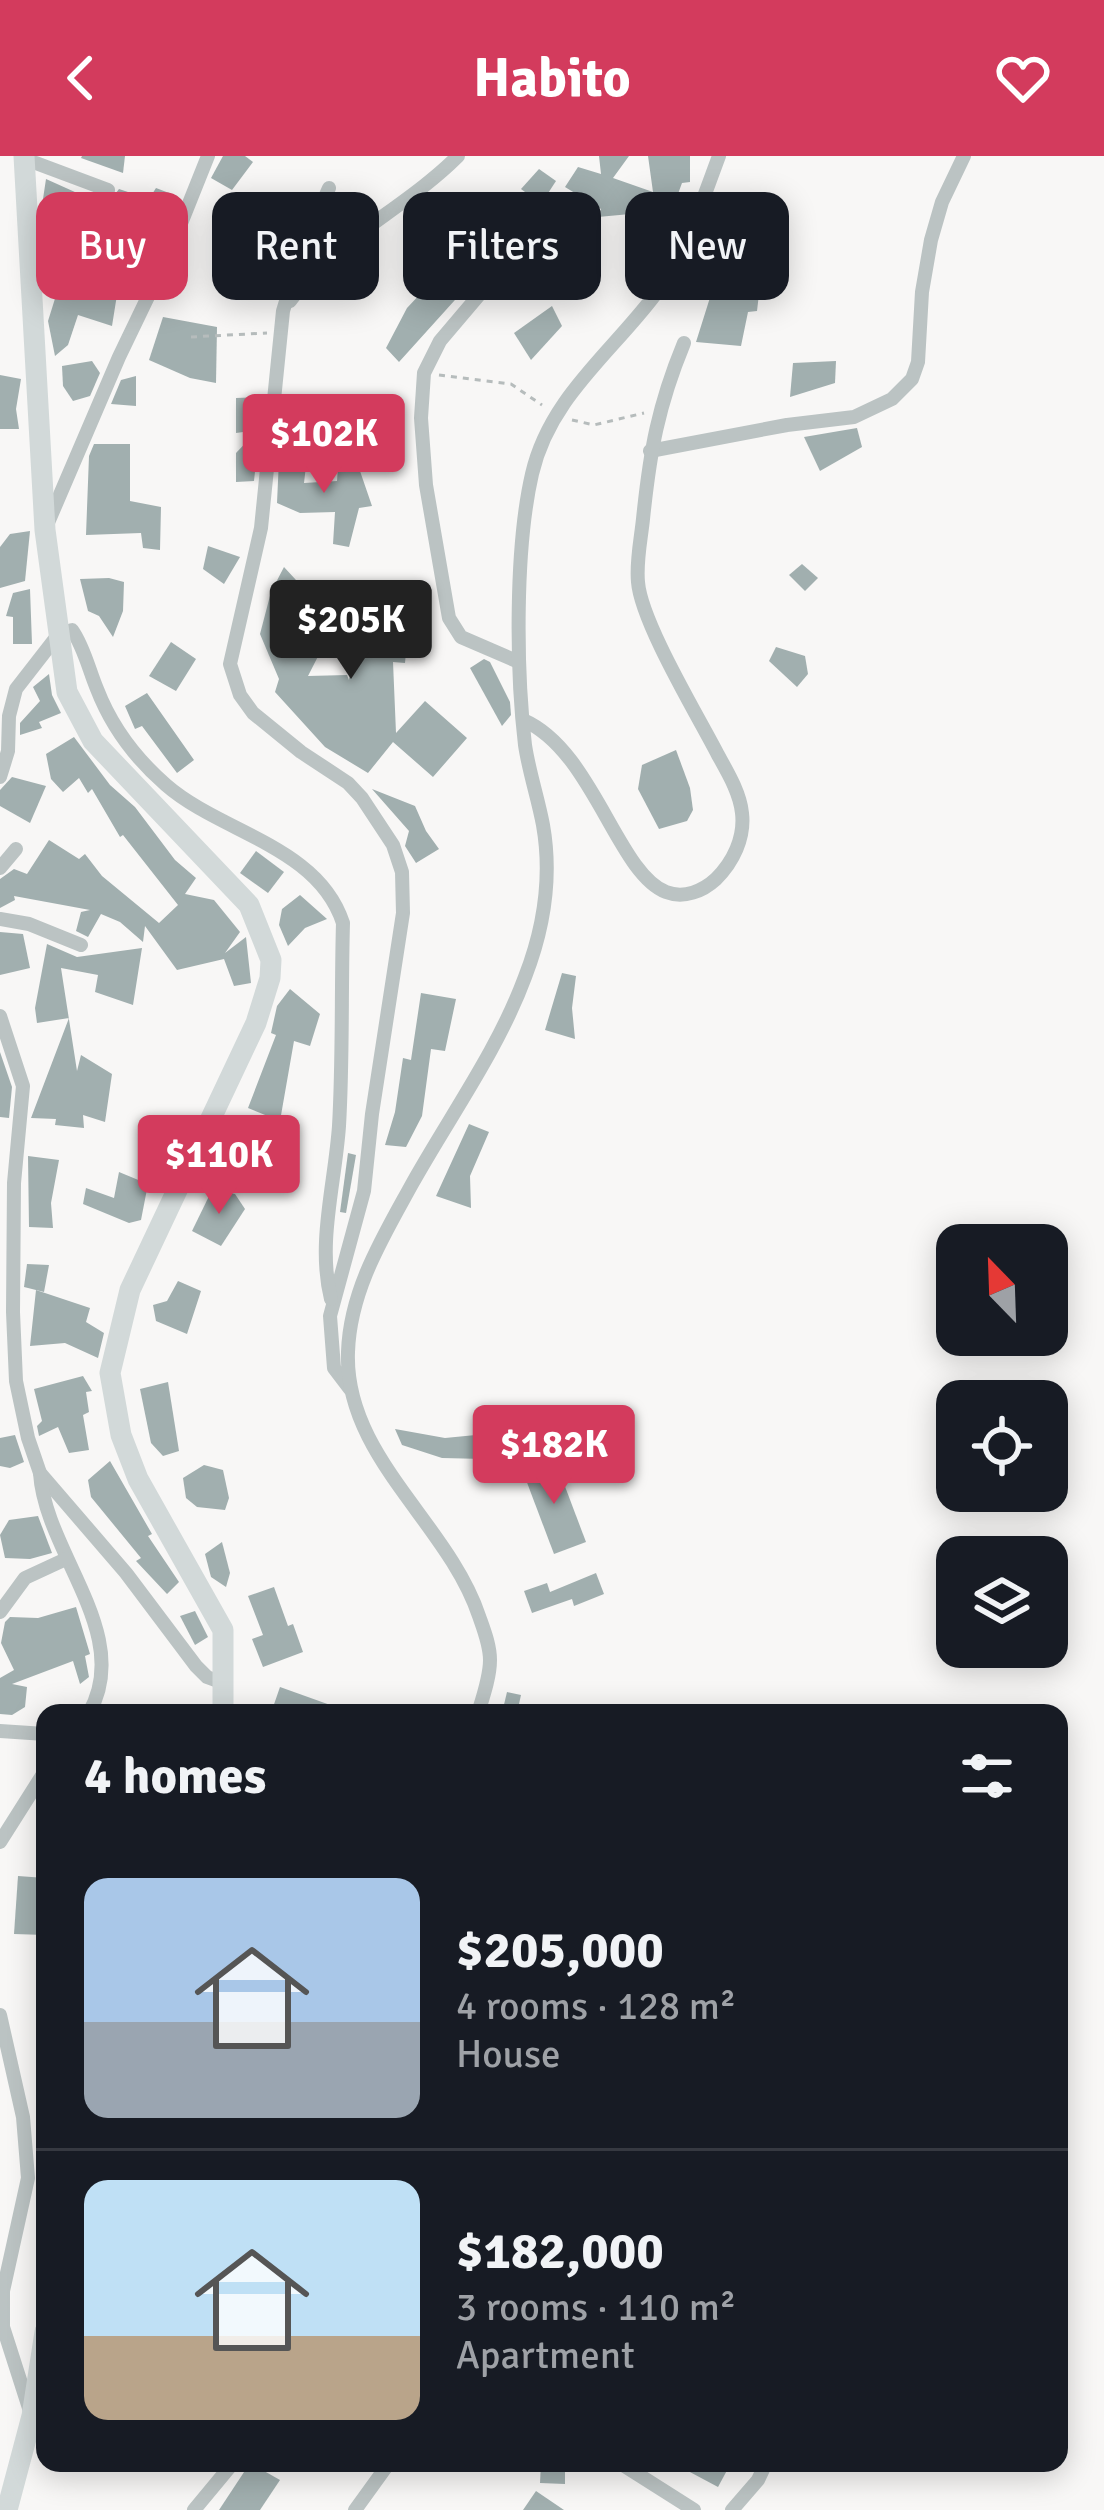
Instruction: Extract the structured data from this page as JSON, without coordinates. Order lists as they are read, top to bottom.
{
  "north": "top left",
  "page": {
    "header": "Habito",
    "chip": [
      "Buy",
      "Rent",
      "Filters",
      "New"
    ],
    "price": [
      "$102K",
      "$205K",
      "$110K",
      "$182K"
    ],
    "heading": "4 homes",
    "list": [
      {
        "name": "$205,000",
        "note": "4 rooms · 128 m² · House"
      },
      {
        "name": "$182,000",
        "note": "3 rooms · 110 m² · Apartment"
      }
    ]
  }
}
